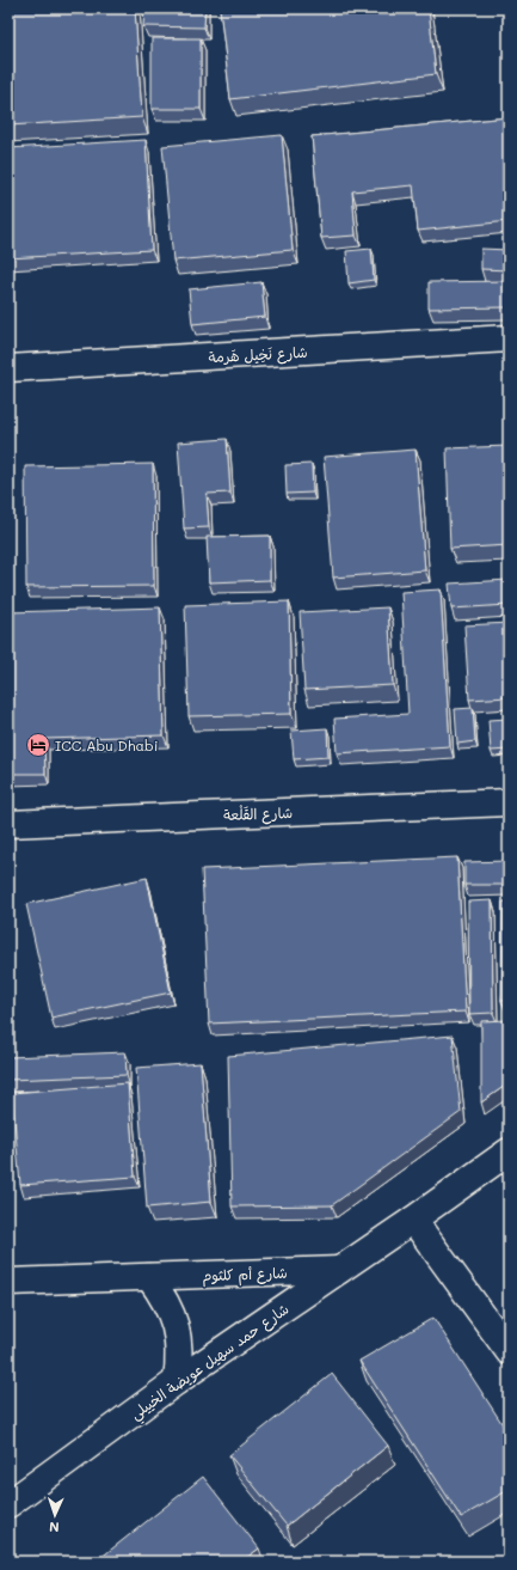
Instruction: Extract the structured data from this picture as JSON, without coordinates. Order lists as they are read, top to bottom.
{
  "streets": {
    "street": [
      "شارع نَخِيل هَرمة",
      "شارع القَلْعة",
      "شارع أم كلثوم",
      "شارع حمد سهيل عويضة الخييلي"
    ]
  },
  "crossings": [
    ["شارع أم كلثوم", "شارع حمد سهيل عويضة الخييلي"]
  ],
  "places": {
    "hotel": ["ICC Abu Dhabi"]
  },
  "north": "bottom"
}
